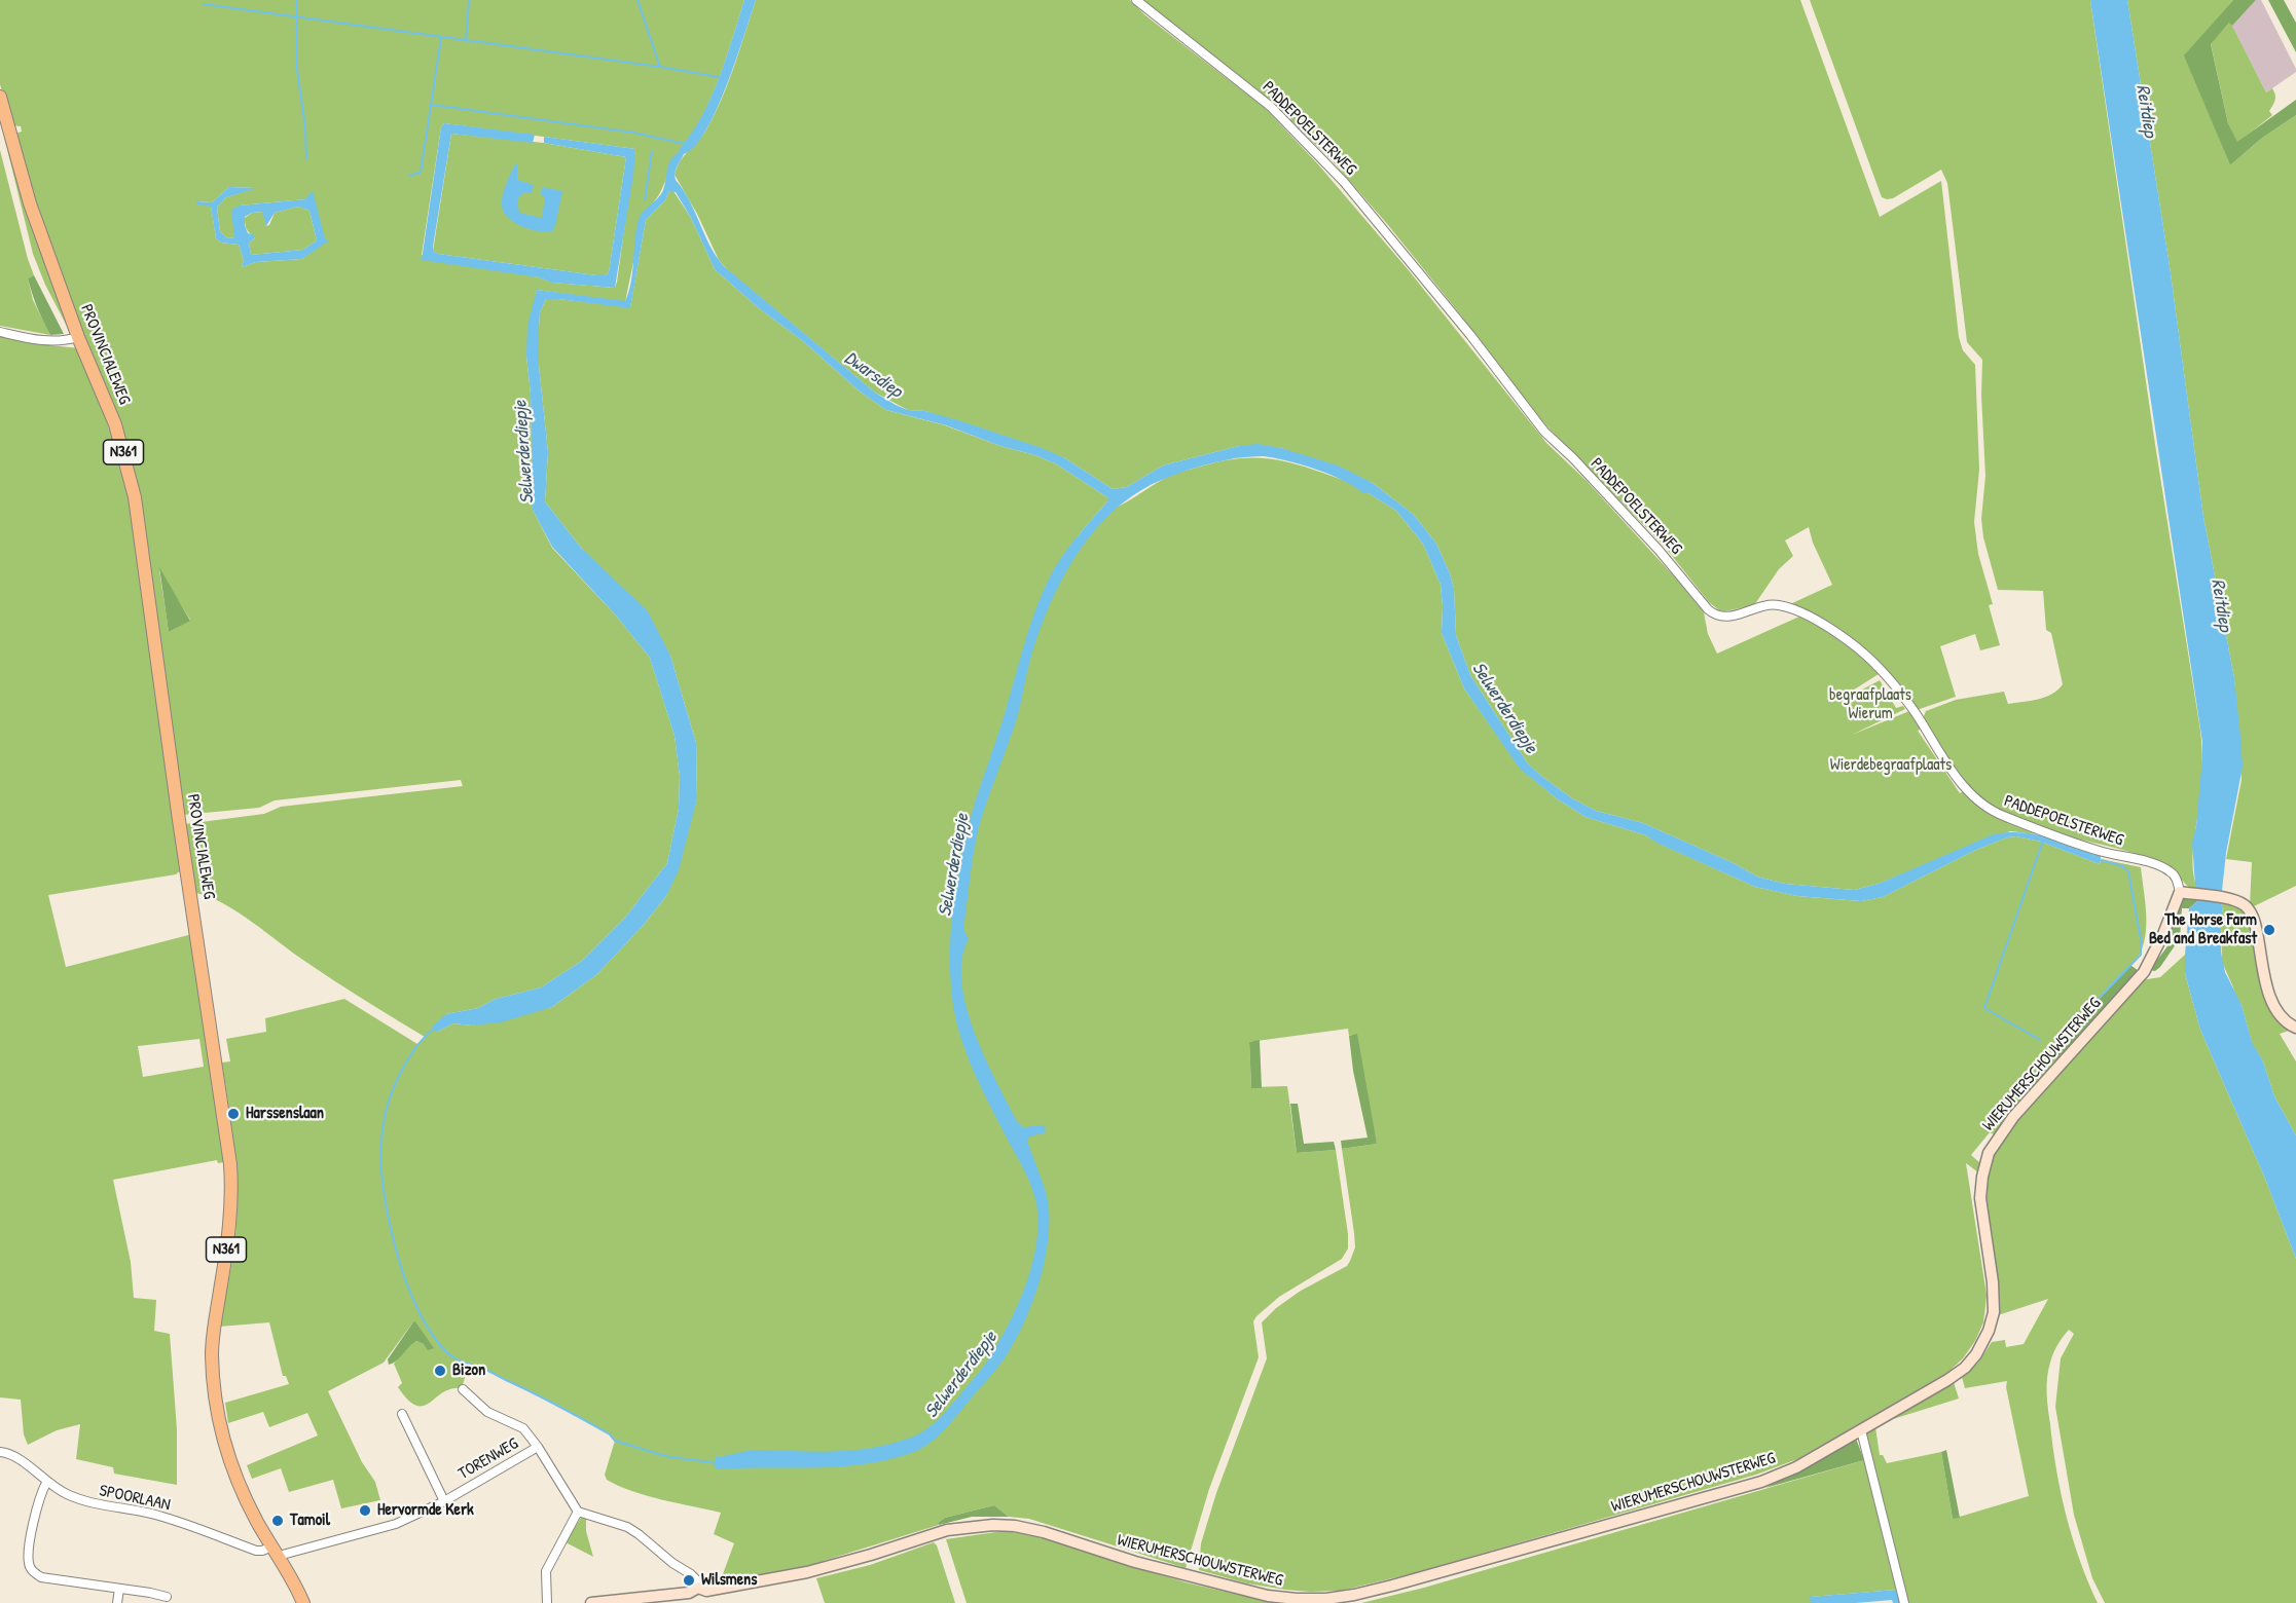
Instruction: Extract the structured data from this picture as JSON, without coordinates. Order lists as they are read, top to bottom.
{
  "streets": {
    "main road": ["PROVINCIALEWEG", "N361"],
    "street": [
      "PADDEPOELSTERWEG",
      "WIERUMERSCHOUWSTERWEG",
      "TORENWEG",
      "SPOORLAAN"
    ]
  },
  "crossings": [
    ["PADDEPOELSTERWEG", "WIERUMERSCHOUWSTERWEG"],
    ["PROVINCIALEWEG", "TORENWEG"],
    ["PROVINCIALEWEG", "SPOORLAAN"],
    ["TORENWEG", "SPOORLAAN"]
  ],
  "water": ["Reitdiep", "Dwarsdiep", "Selwerderdiepje"],
  "parks": ["begraafplaats Wierum", "Wierdebegraafplaats"],
  "places": [
    "The Horse Farm Bed and Breakfast",
    "Harssenslaan",
    "Bizon",
    "Hervormde Kerk",
    "Tamoil",
    "Wilsmens"
  ]
}
